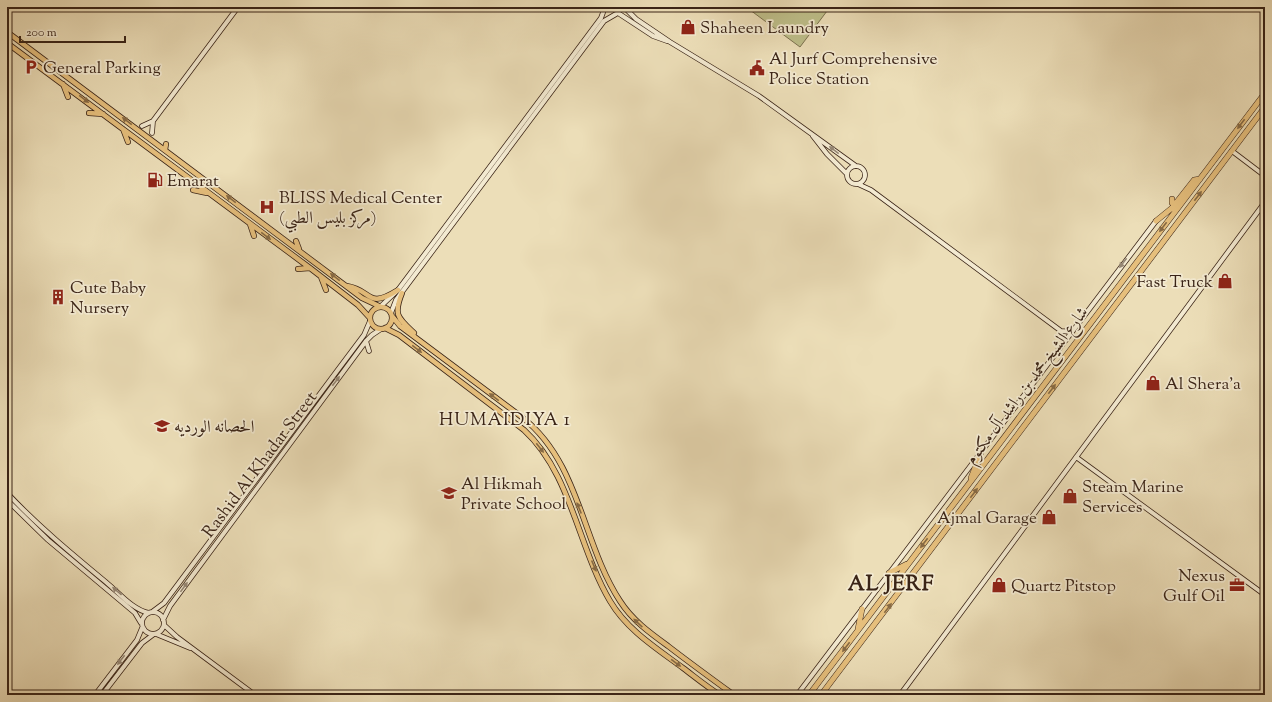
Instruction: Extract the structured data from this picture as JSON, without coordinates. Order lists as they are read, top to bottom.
{
  "streets": {
    "highway": ["شارع الشيخ محمد بن راشد آل مكتوم"],
    "street": ["Rashid Al Khadar Street"]
  },
  "districts": ["HUMAIDIYA 1", "AL JERF"],
  "places": {
    "shop": [
      "Shaheen Laundry",
      "Fast Truck",
      "Al Shera'a",
      "Steam Marine Services",
      "Ajmal Garage",
      "Quartz Pitstop"
    ],
    "parking": ["General Parking"],
    "public building": ["Al Jurf Comprehensive Police Station"],
    "fuel station": ["Emarat"],
    "hospital": ["BLISS Medical Center (مركز بليس الطبي)"],
    "building": ["Cute Baby Nursery"],
    "school or university": ["الحصانه الورديه", "Al Hikmah Private School"],
    "office": ["Nexus Gulf Oil"]
  },
  "scale_bar": "200 m"
}
